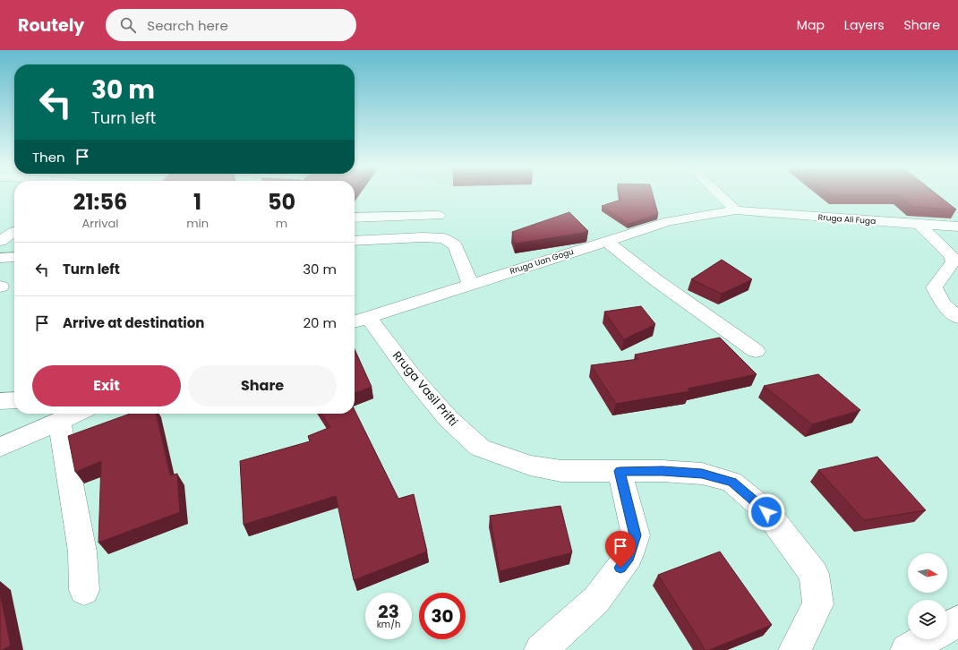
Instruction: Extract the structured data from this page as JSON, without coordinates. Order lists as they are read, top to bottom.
{
  "streets": {
    "street": ["Rruga Ali Fuga", "Rruga Uan Gogu", "Rruga Vasil Prifti"]
  },
  "crossings": [
    ["Rruga Ali Fuga", "Rruga Uan Gogu"],
    ["Rruga Uan Gogu", "Rruga Vasil Prifti"]
  ],
  "north": "right",
  "page": {
    "header": "Routely",
    "search": "Search here",
    "nav": ["Map", "Layers", "Share"],
    "turn": ["30 m", "Turn left"],
    "then": "Then",
    "eta": [
      "21:56",
      "Arrival",
      "1",
      "min",
      "50",
      "m"
    ],
    "list": [
      {
        "name": "Turn left",
        "value": "30 m"
      },
      {
        "name": "Arrive at destination",
        "value": "20 m"
      }
    ],
    "buttons": ["Exit", "Share"],
    "speed": "23 km/h",
    "limit": "30"
  }
}
